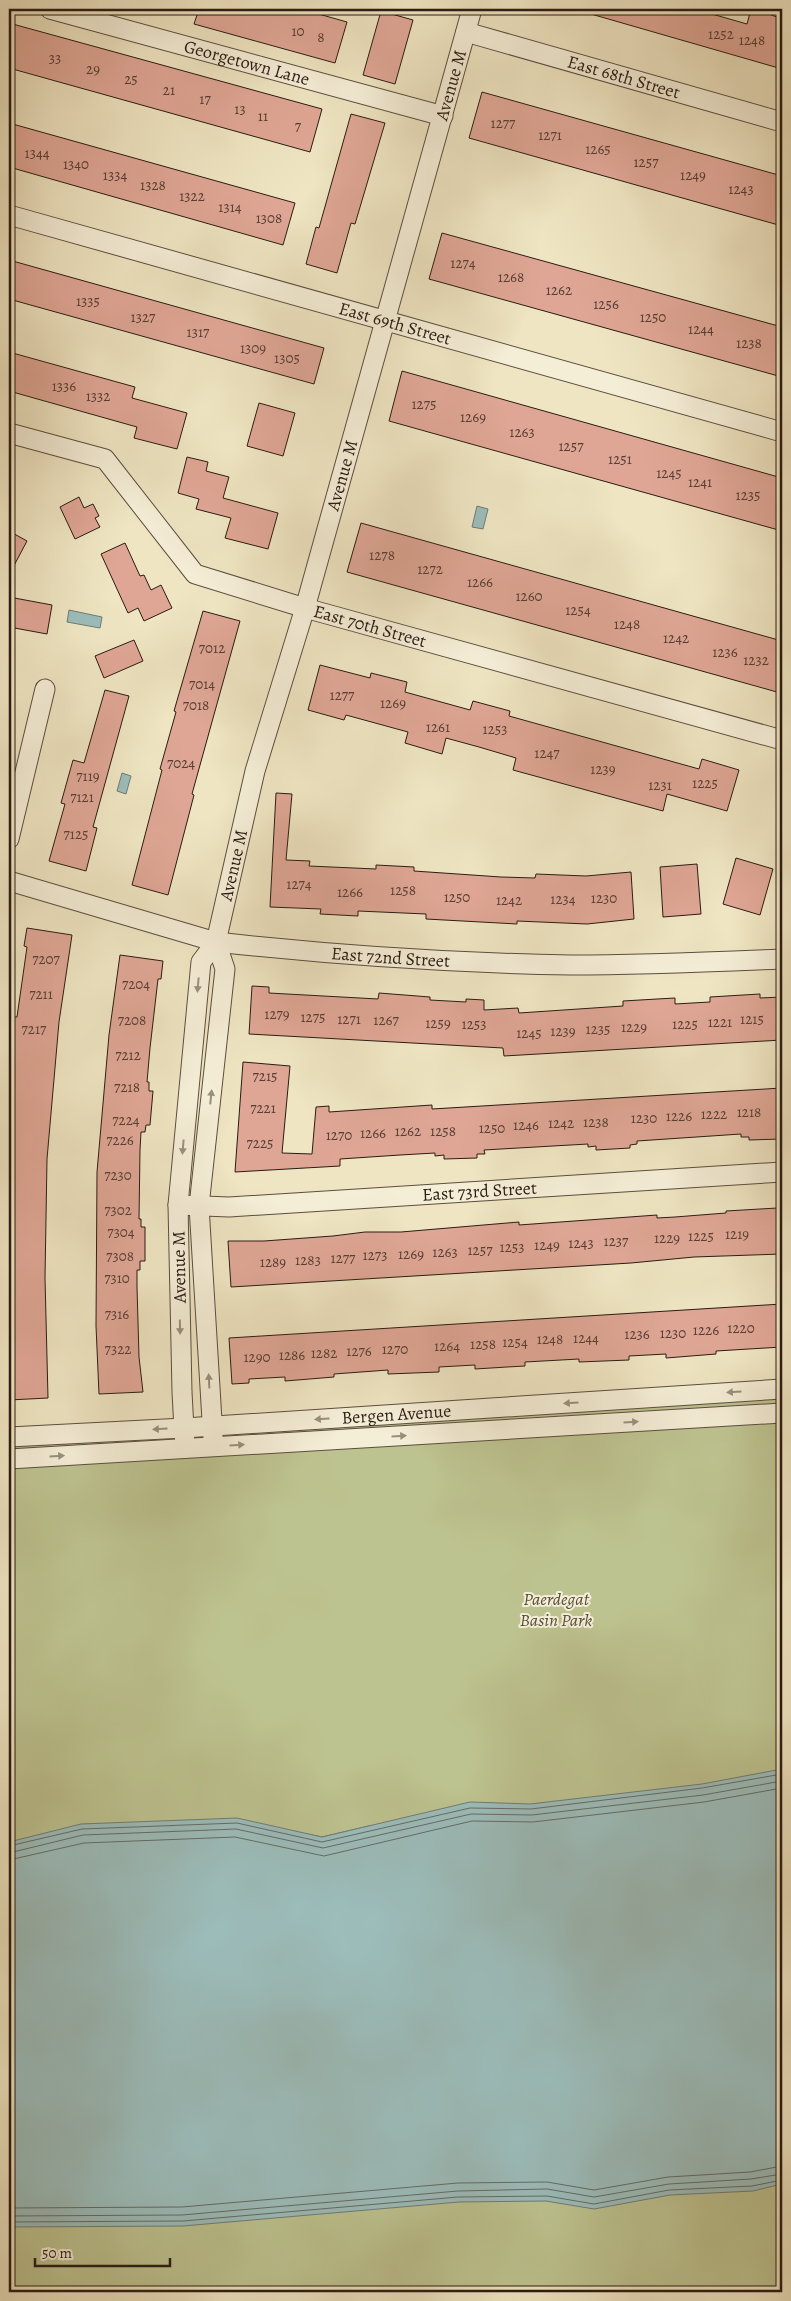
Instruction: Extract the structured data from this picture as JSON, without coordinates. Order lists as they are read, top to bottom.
{
  "streets": {
    "street": [
      "Georgetown Lane",
      "East 68th Street",
      "Avenue M",
      "East 69th Street",
      "East 70th Street",
      "East 72nd Street",
      "East 73rd Street",
      "Bergen Avenue"
    ]
  },
  "crossings": [
    ["Georgetown Lane", "Avenue M"],
    ["East 68th Street", "Avenue M"],
    ["Avenue M", "East 69th Street"],
    ["Avenue M", "East 70th Street"],
    ["Avenue M", "East 72nd Street"],
    ["Avenue M", "East 73rd Street"],
    ["Avenue M", "Bergen Avenue"]
  ],
  "parks": ["Paerdegat Basin Park"],
  "house_numbers": [
    "10",
    "1252",
    "8",
    "1248",
    "33",
    "29",
    "25",
    "21",
    "17",
    "13",
    "11",
    "1277",
    "7",
    "1271",
    "1265",
    "1344",
    "1257",
    "1340",
    "1334",
    "1249",
    "1328",
    "1243",
    "1322",
    "1314",
    "1308",
    "1274",
    "1268",
    "1262",
    "1335",
    "1256",
    "1327",
    "1250",
    "1244",
    "1317",
    "1238",
    "1309",
    "1305",
    "1336",
    "1332",
    "1275",
    "1269",
    "1263",
    "1257",
    "1251",
    "1245",
    "1241",
    "1235",
    "1278",
    "1272",
    "1266",
    "1260",
    "1254",
    "1248",
    "1242",
    "7012",
    "1236",
    "1232",
    "7014",
    "1277",
    "1269",
    "7018",
    "1261",
    "1253",
    "1247",
    "7024",
    "1239",
    "7119",
    "1225",
    "1231",
    "7121",
    "7125",
    "1274",
    "1258",
    "1266",
    "1250",
    "1230",
    "1234",
    "1242",
    "7207",
    "7204",
    "7211",
    "1279",
    "1275",
    "1271",
    "1215",
    "7208",
    "1267",
    "1221",
    "1259",
    "1253",
    "1225",
    "1229",
    "7217",
    "1235",
    "1239",
    "1245",
    "7212",
    "7215",
    "7218",
    "7221",
    "1218",
    "1222",
    "1226",
    "1230",
    "7224",
    "1238",
    "1242",
    "1246",
    "1250",
    "1262",
    "1258",
    "1266",
    "1270",
    "7226",
    "7225",
    "7230",
    "7302",
    "7304",
    "1219",
    "1225",
    "1229",
    "1237",
    "1243",
    "1249",
    "1253",
    "1257",
    "1263",
    "1269",
    "1273",
    "7308",
    "1277",
    "1283",
    "1289",
    "7310",
    "7316",
    "1220",
    "1226",
    "1230",
    "1236",
    "1244",
    "1248",
    "1254",
    "1258",
    "1264",
    "7322",
    "1270",
    "1276",
    "1282",
    "1286",
    "1290"
  ],
  "scale_bar": "50 m"
}
